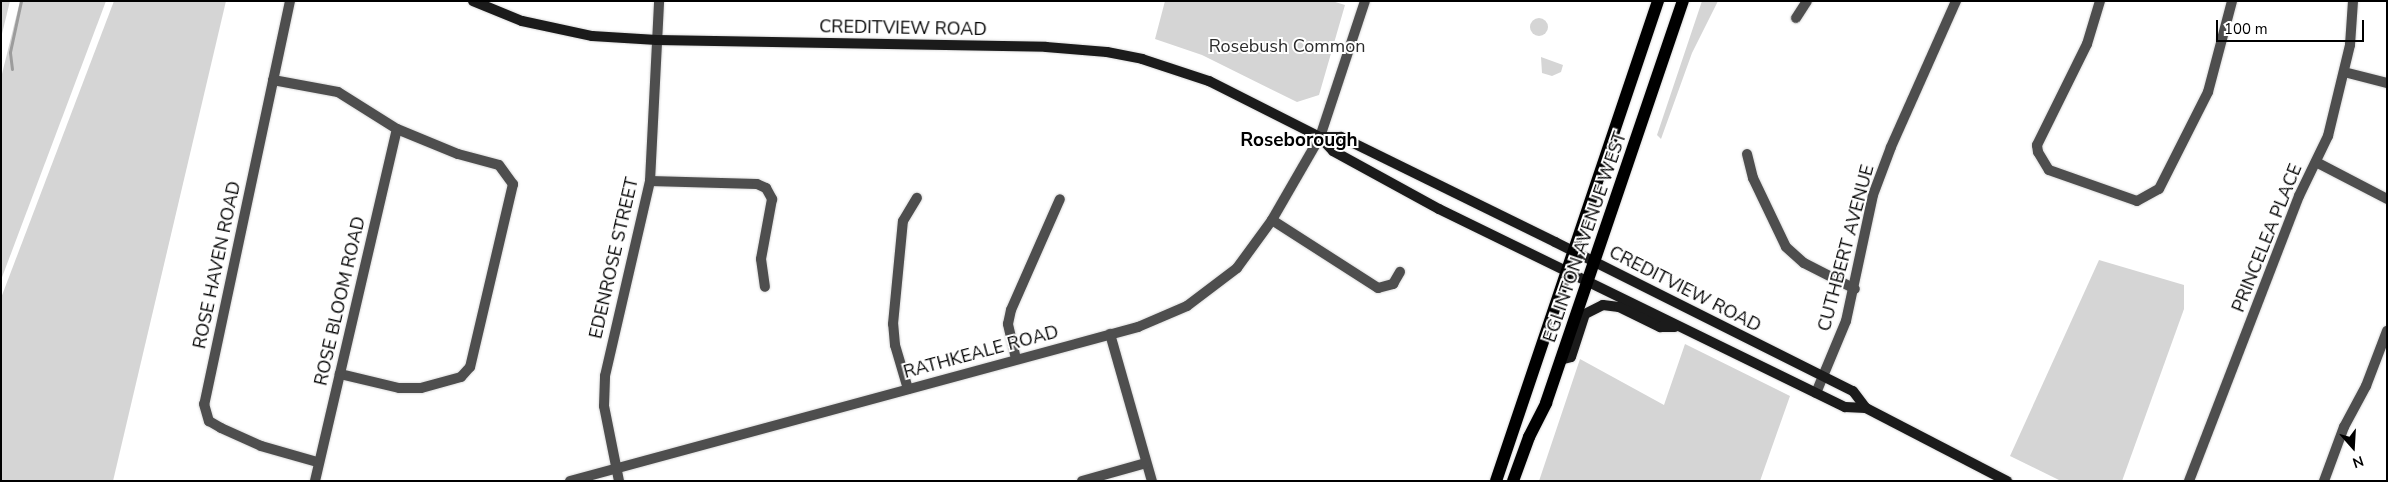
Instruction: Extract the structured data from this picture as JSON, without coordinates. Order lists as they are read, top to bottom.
{
  "streets": {
    "main road": ["CREDITVIEW ROAD", "EGLINTON AVENUE WEST"],
    "street": [
      "PRINCELEA PLACE",
      "CUTHBERT AVENUE",
      "EDENROSE STREET",
      "ROSE HAVEN ROAD",
      "ROSE BLOOM ROAD",
      "RATHKEALE ROAD"
    ]
  },
  "crossings": [
    ["CREDITVIEW ROAD", "EGLINTON AVENUE WEST"],
    ["CREDITVIEW ROAD", "CUTHBERT AVENUE"],
    ["CREDITVIEW ROAD", "EDENROSE STREET"],
    ["CREDITVIEW ROAD", "RATHKEALE ROAD"],
    ["EDENROSE STREET", "RATHKEALE ROAD"],
    ["ROSE HAVEN ROAD", "ROSE BLOOM ROAD"]
  ],
  "districts": ["Roseborough"],
  "parks": ["Rosebush Common"],
  "scale_bar": "100 m",
  "north": "bottom"
}
